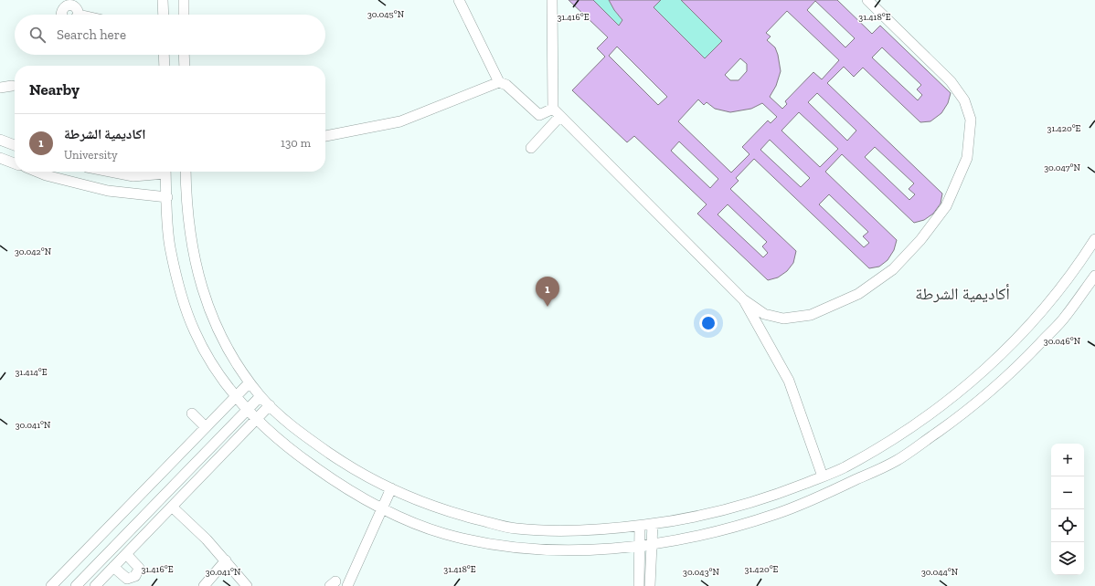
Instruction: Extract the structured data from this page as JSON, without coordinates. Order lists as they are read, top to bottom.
{
  "districts": ["أكاديمية الشرطة"],
  "page": {
    "search": "Search here",
    "heading": "Nearby",
    "list": [
      {
        "mark": "1",
        "name": "اكاديمية الشرطة",
        "note": "University",
        "value": "130 m"
      }
    ],
    "pins": "1",
    "map_buttons": ["+", "−"]
  },
  "coordinates": [
    "30.045°N",
    "31.416°E",
    "31.418°E",
    "31.420°E",
    "30.047°N",
    "30.042°N",
    "30.046°N",
    "31.414°E",
    "30.041°N",
    "30.043°N",
    "30.044°N"
  ]
}
